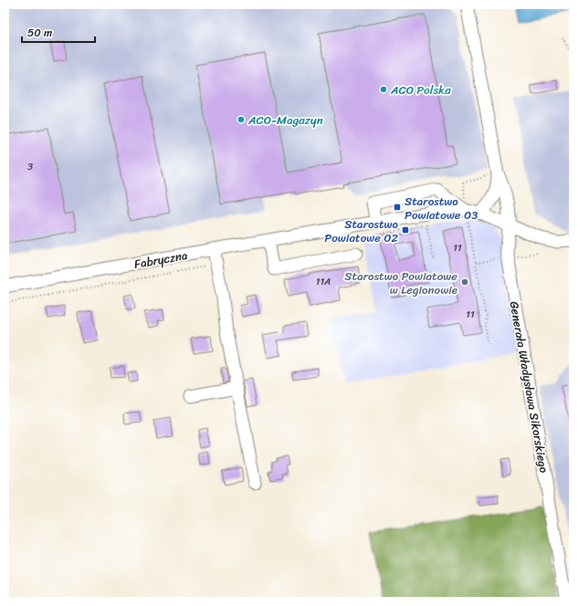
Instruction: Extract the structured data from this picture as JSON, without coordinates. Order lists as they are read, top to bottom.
{
  "streets": {
    "street": ["Fabryczna", "Generała Władysława Sikorskiego"]
  },
  "places": {
    "other": ["ACO Polska", "ACO-Magazyn", "Starostwo Powiatowe w Legionowie"],
    "transit": ["Starostwo Powiatowe 03", "Starostwo Powiatowe 02"]
  },
  "house_numbers": [
    "3",
    "11",
    "11A",
    "11"
  ],
  "scale_bar": "50 m"
}
